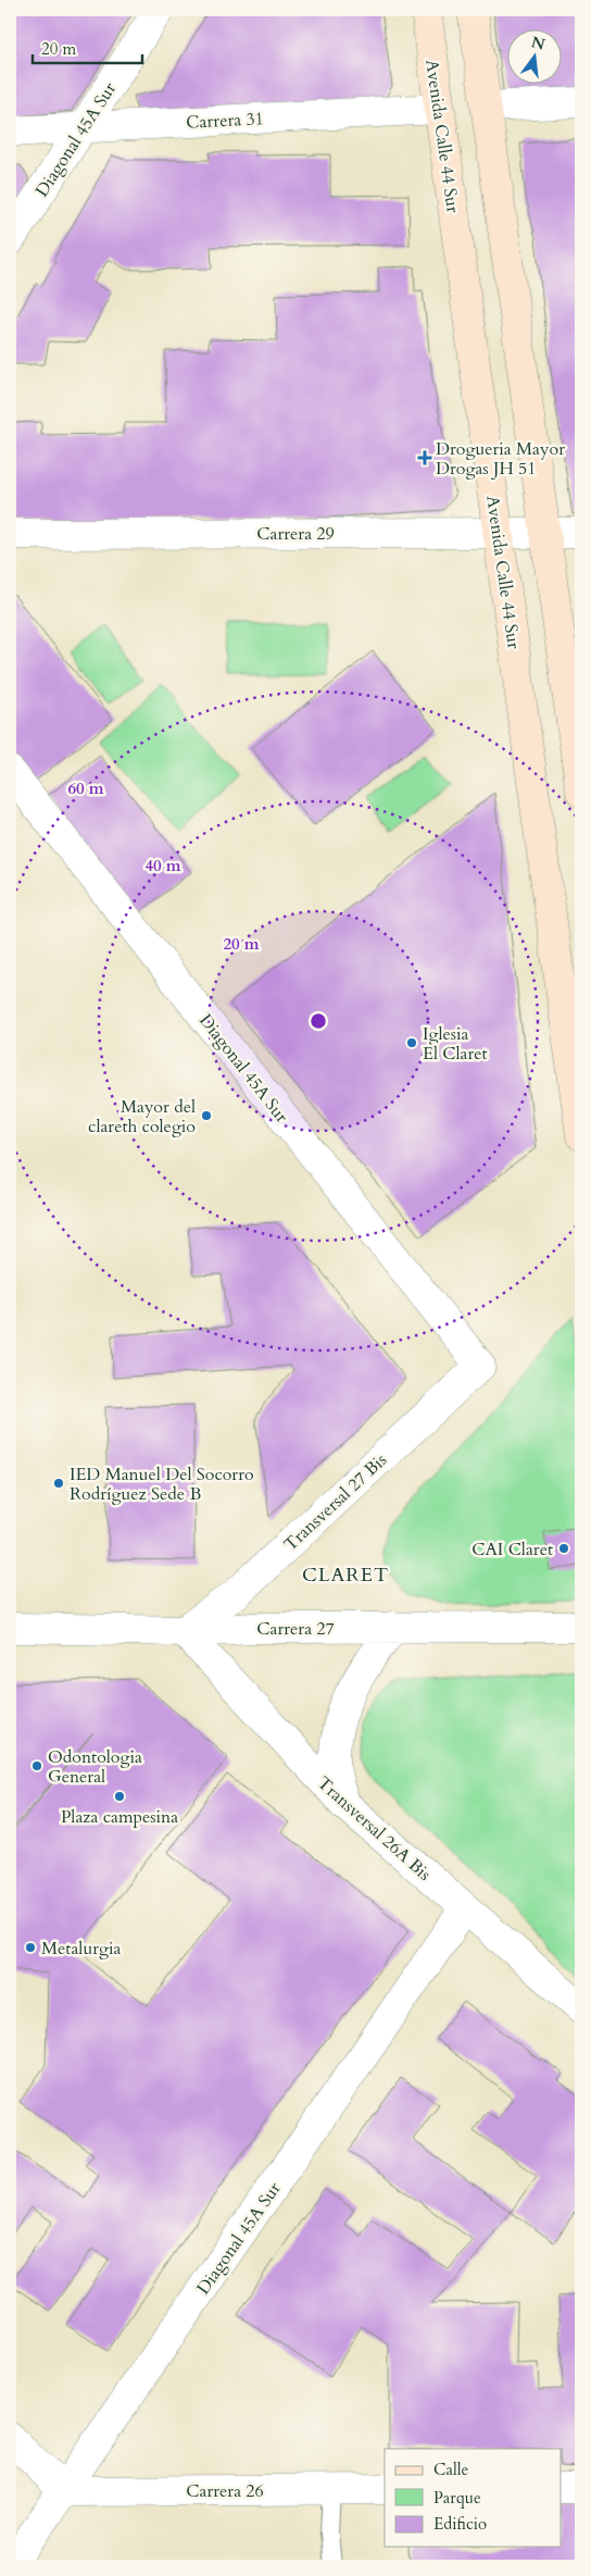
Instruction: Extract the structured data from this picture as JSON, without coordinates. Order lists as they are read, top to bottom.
{
  "streets": {
    "main road": ["Avenida Calle 44 Sur"],
    "street": [
      "Carrera 31",
      "Diagonal 45A Sur",
      "Carrera 29",
      "Transversal 27 Bis",
      "Carrera 27",
      "Transversal 26A Bis",
      "Carrera 26"
    ]
  },
  "crossings": [
    ["Carrera 31", "Avenida Calle 44 Sur"],
    ["Carrera 31", "Diagonal 45A Sur"],
    ["Avenida Calle 44 Sur", "Carrera 29"],
    ["Diagonal 45A Sur", "Transversal 27 Bis"],
    ["Diagonal 45A Sur", "Transversal 26A Bis"],
    ["Diagonal 45A Sur", "Carrera 26"],
    ["Transversal 27 Bis", "Carrera 27"],
    ["Transversal 27 Bis", "Transversal 26A Bis"],
    ["Carrera 27", "Transversal 26A Bis"]
  ],
  "districts": ["CLARET"],
  "places": {
    "health": ["Drogueria Mayor Drogas JH 51"],
    "other": [
      "Iglesia El Claret",
      "Mayor del clareth colegio",
      "IED Manuel Del Socorro Rodríguez Sede B",
      "CAI Claret",
      "Odontologia General",
      "Plaza campesina",
      "Metalurgia"
    ]
  },
  "legend": ["Calle", "Parque", "Edificio"],
  "scale_bar": "20 m",
  "north": "top",
  "rings": ["60 m", "40 m", "20 m"]
}
